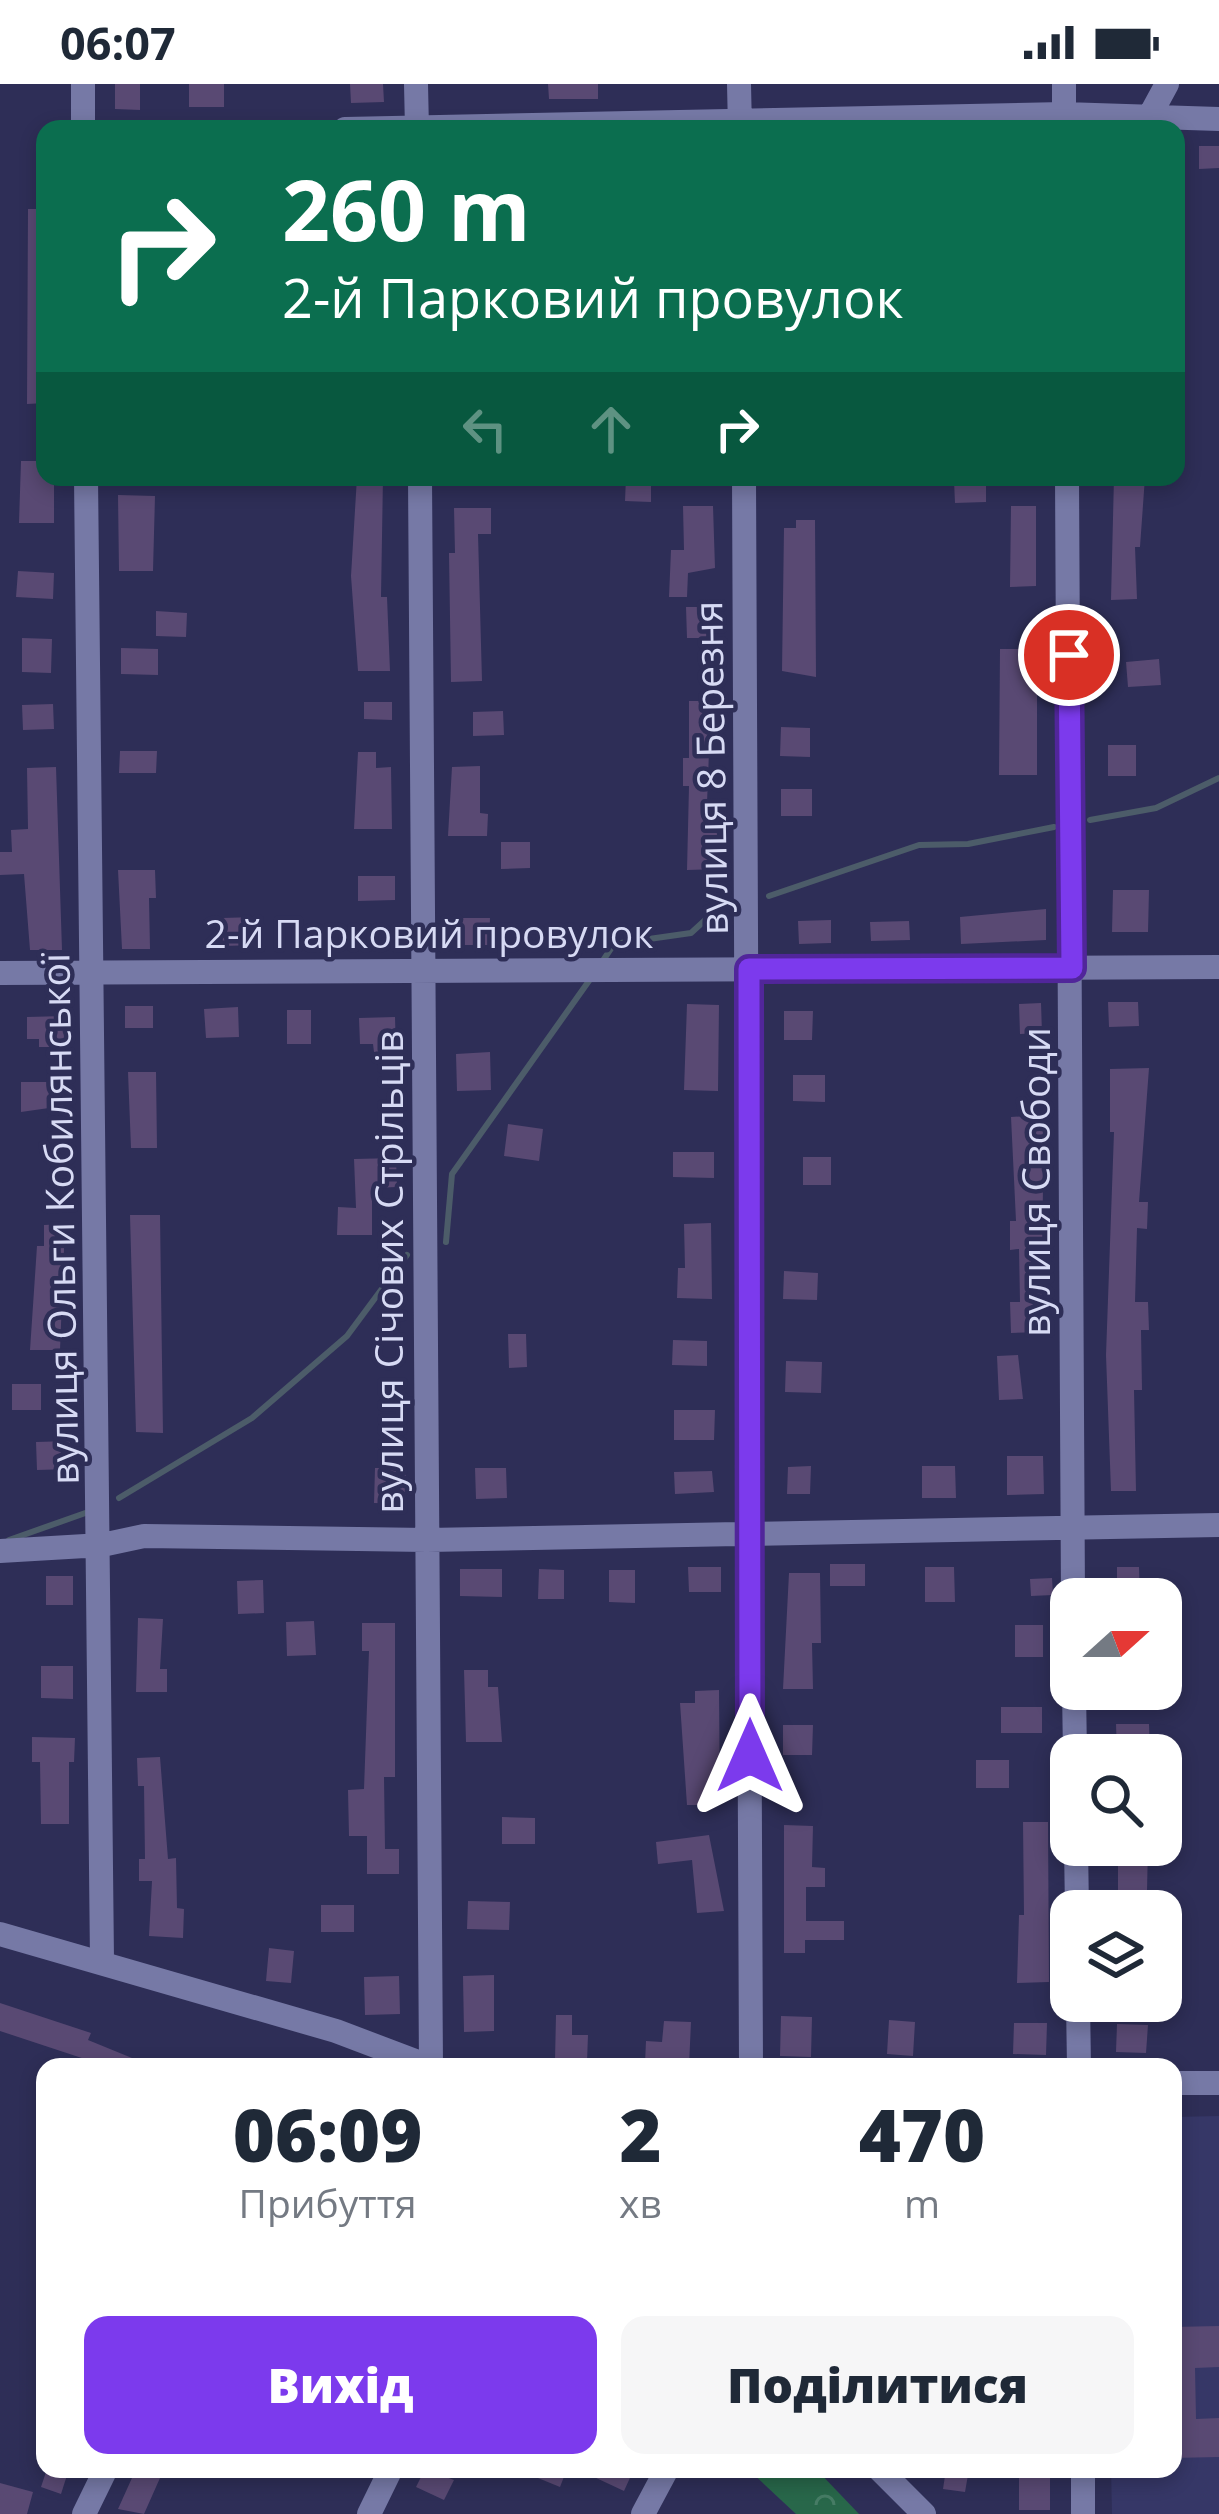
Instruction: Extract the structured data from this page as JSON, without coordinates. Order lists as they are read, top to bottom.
{
  "streets": {
    "street": [
      "вулиця 8 Березня",
      "2-й Парковий провулок",
      "вулиця Свободи",
      "вулиця Ольги Кобилянської",
      "вулиця Січових Стрільців"
    ]
  },
  "crossings": [
    ["вулиця 8 Березня", "2-й Парковий провулок"],
    ["2-й Парковий провулок", "вулиця Свободи"],
    ["2-й Парковий провулок", "вулиця Ольги Кобилянської"],
    ["2-й Парковий провулок", "вулиця Січових Стрільців"]
  ],
  "north": "right",
  "page": {
    "status": "06:07",
    "turn": ["260 m", "2-й Парковий провулок"],
    "eta": [
      "06:09",
      "Прибуття",
      "2",
      "хв",
      "470",
      "m"
    ],
    "buttons": ["Вихід", "Поділитися"]
  }
}
